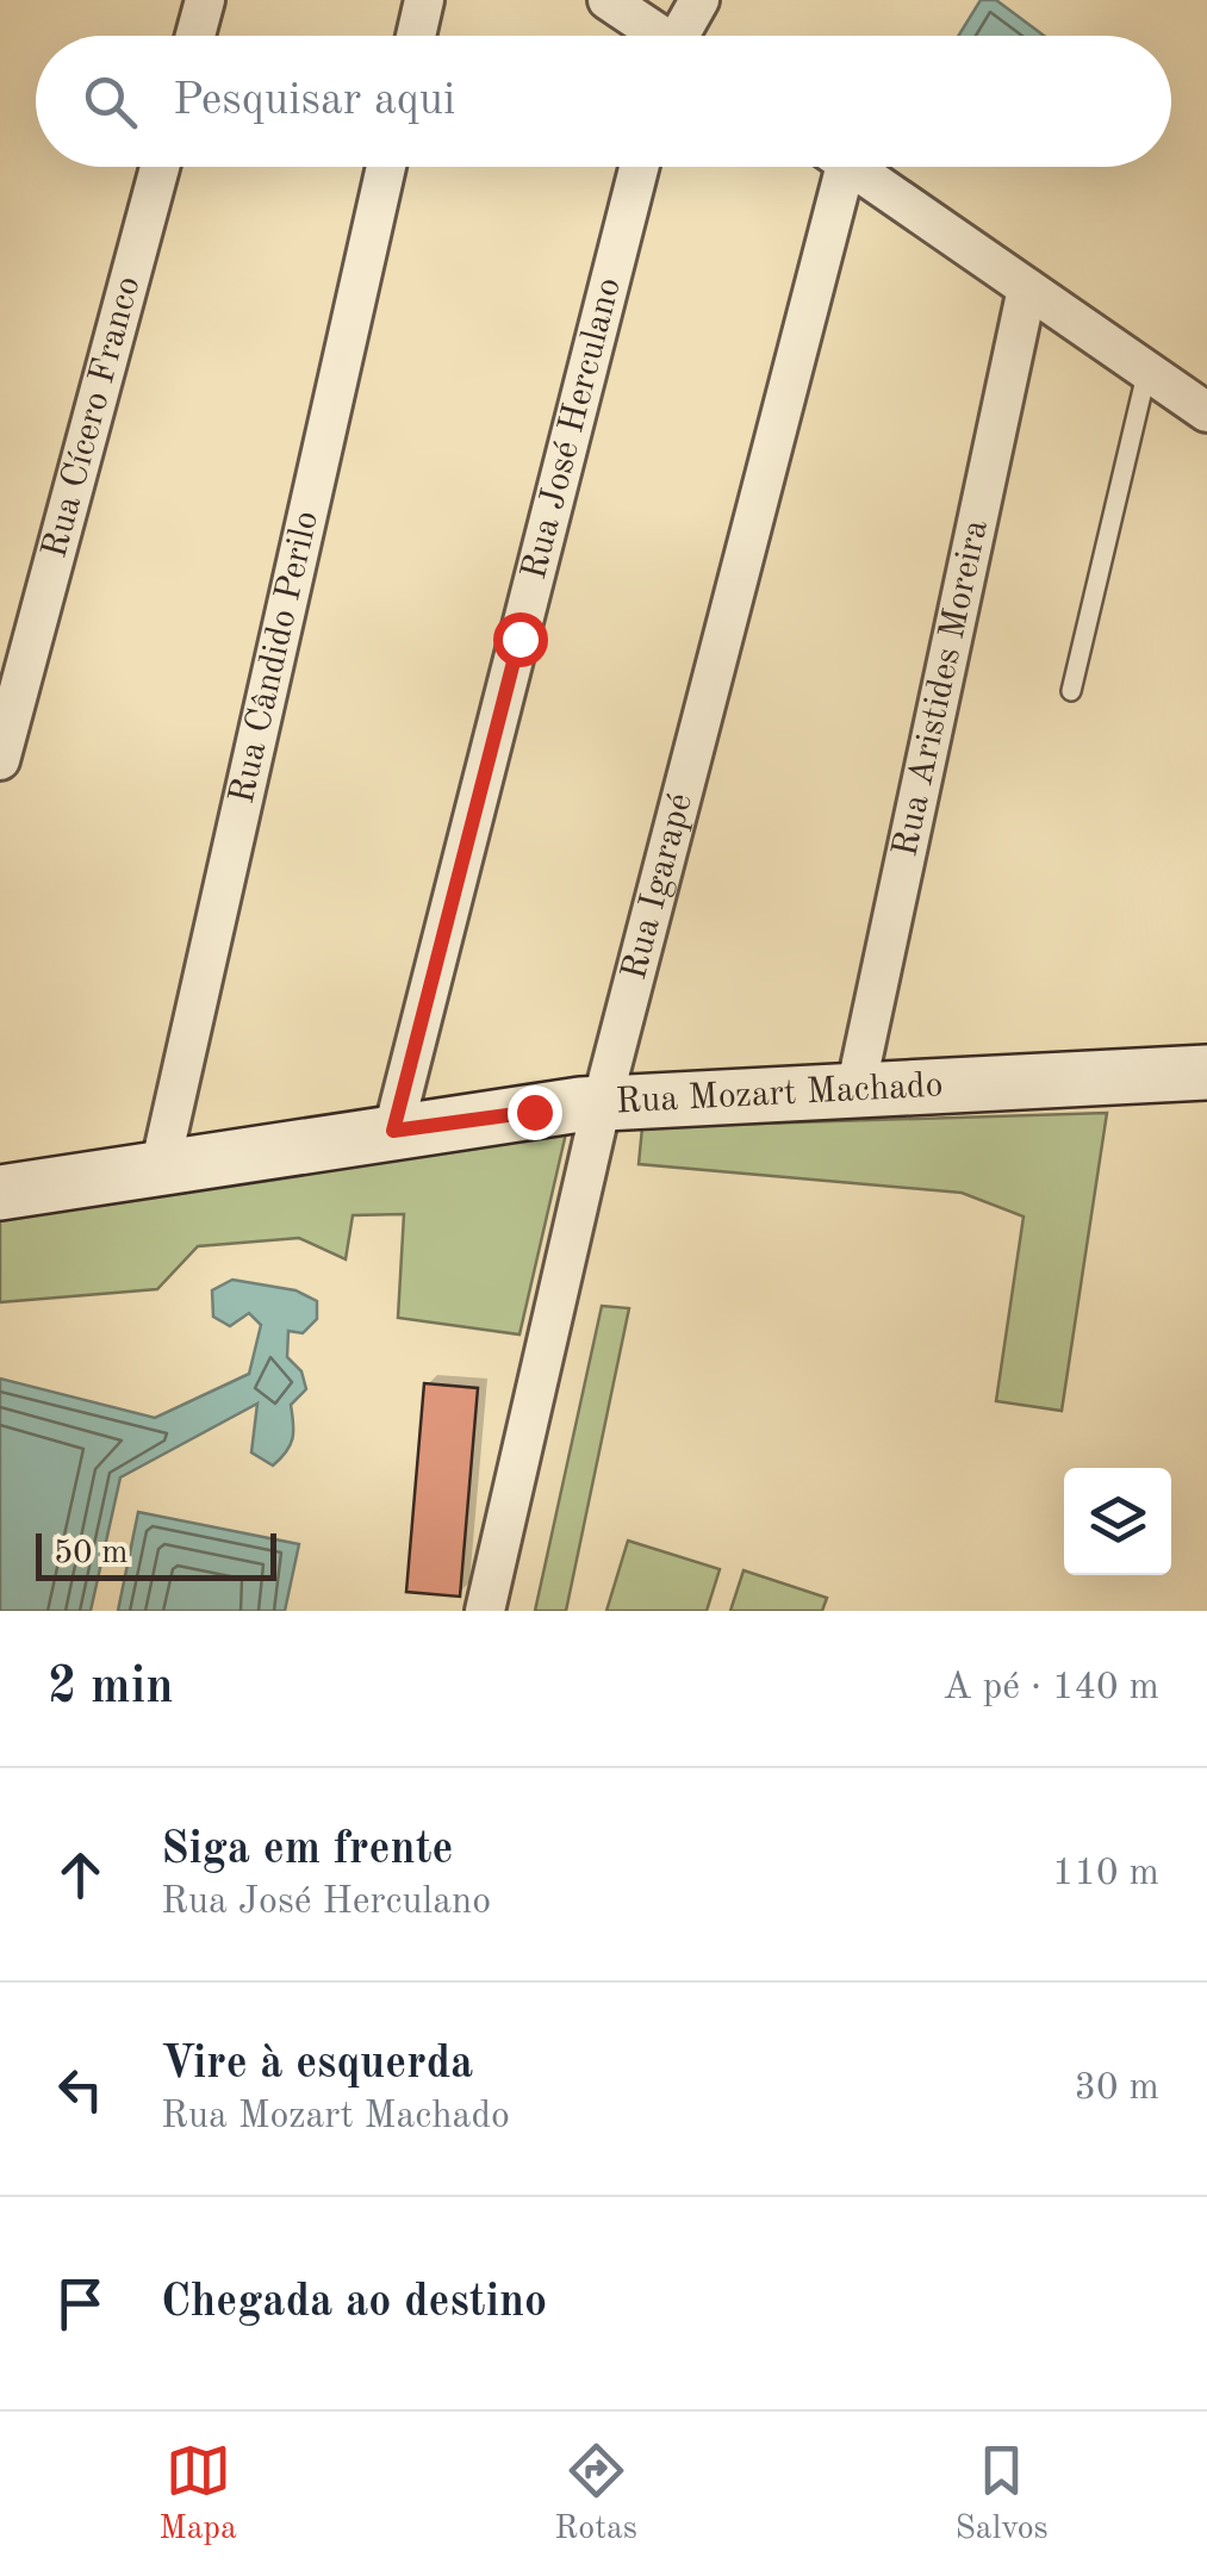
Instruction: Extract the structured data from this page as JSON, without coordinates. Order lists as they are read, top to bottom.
{
  "streets": {
    "street": [
      "Rua Cícero Franco",
      "Rua José Herculano",
      "Rua Cândido Perilo",
      "Rua Aristides Moreira",
      "Rua Igarapé",
      "Rua Mozart Machado"
    ]
  },
  "crossings": [
    ["Rua José Herculano", "Rua Mozart Machado"],
    ["Rua Cândido Perilo", "Rua Mozart Machado"],
    ["Rua Aristides Moreira", "Rua Mozart Machado"],
    ["Rua Igarapé", "Rua Mozart Machado"]
  ],
  "scale_bar": "50 m",
  "page": {
    "search": "Pesquisar aqui",
    "scale": "50 m",
    "heading": ["2 min", "A pé · 140 m"],
    "list": [
      ["Siga em frente", "Rua José Herculano", "110 m"],
      ["Vire à esquerda", "Rua Mozart Machado", "30 m"],
      "Chegada ao destino"
    ],
    "nav": ["Mapa", "Rotas", "Salvos"]
  }
}
